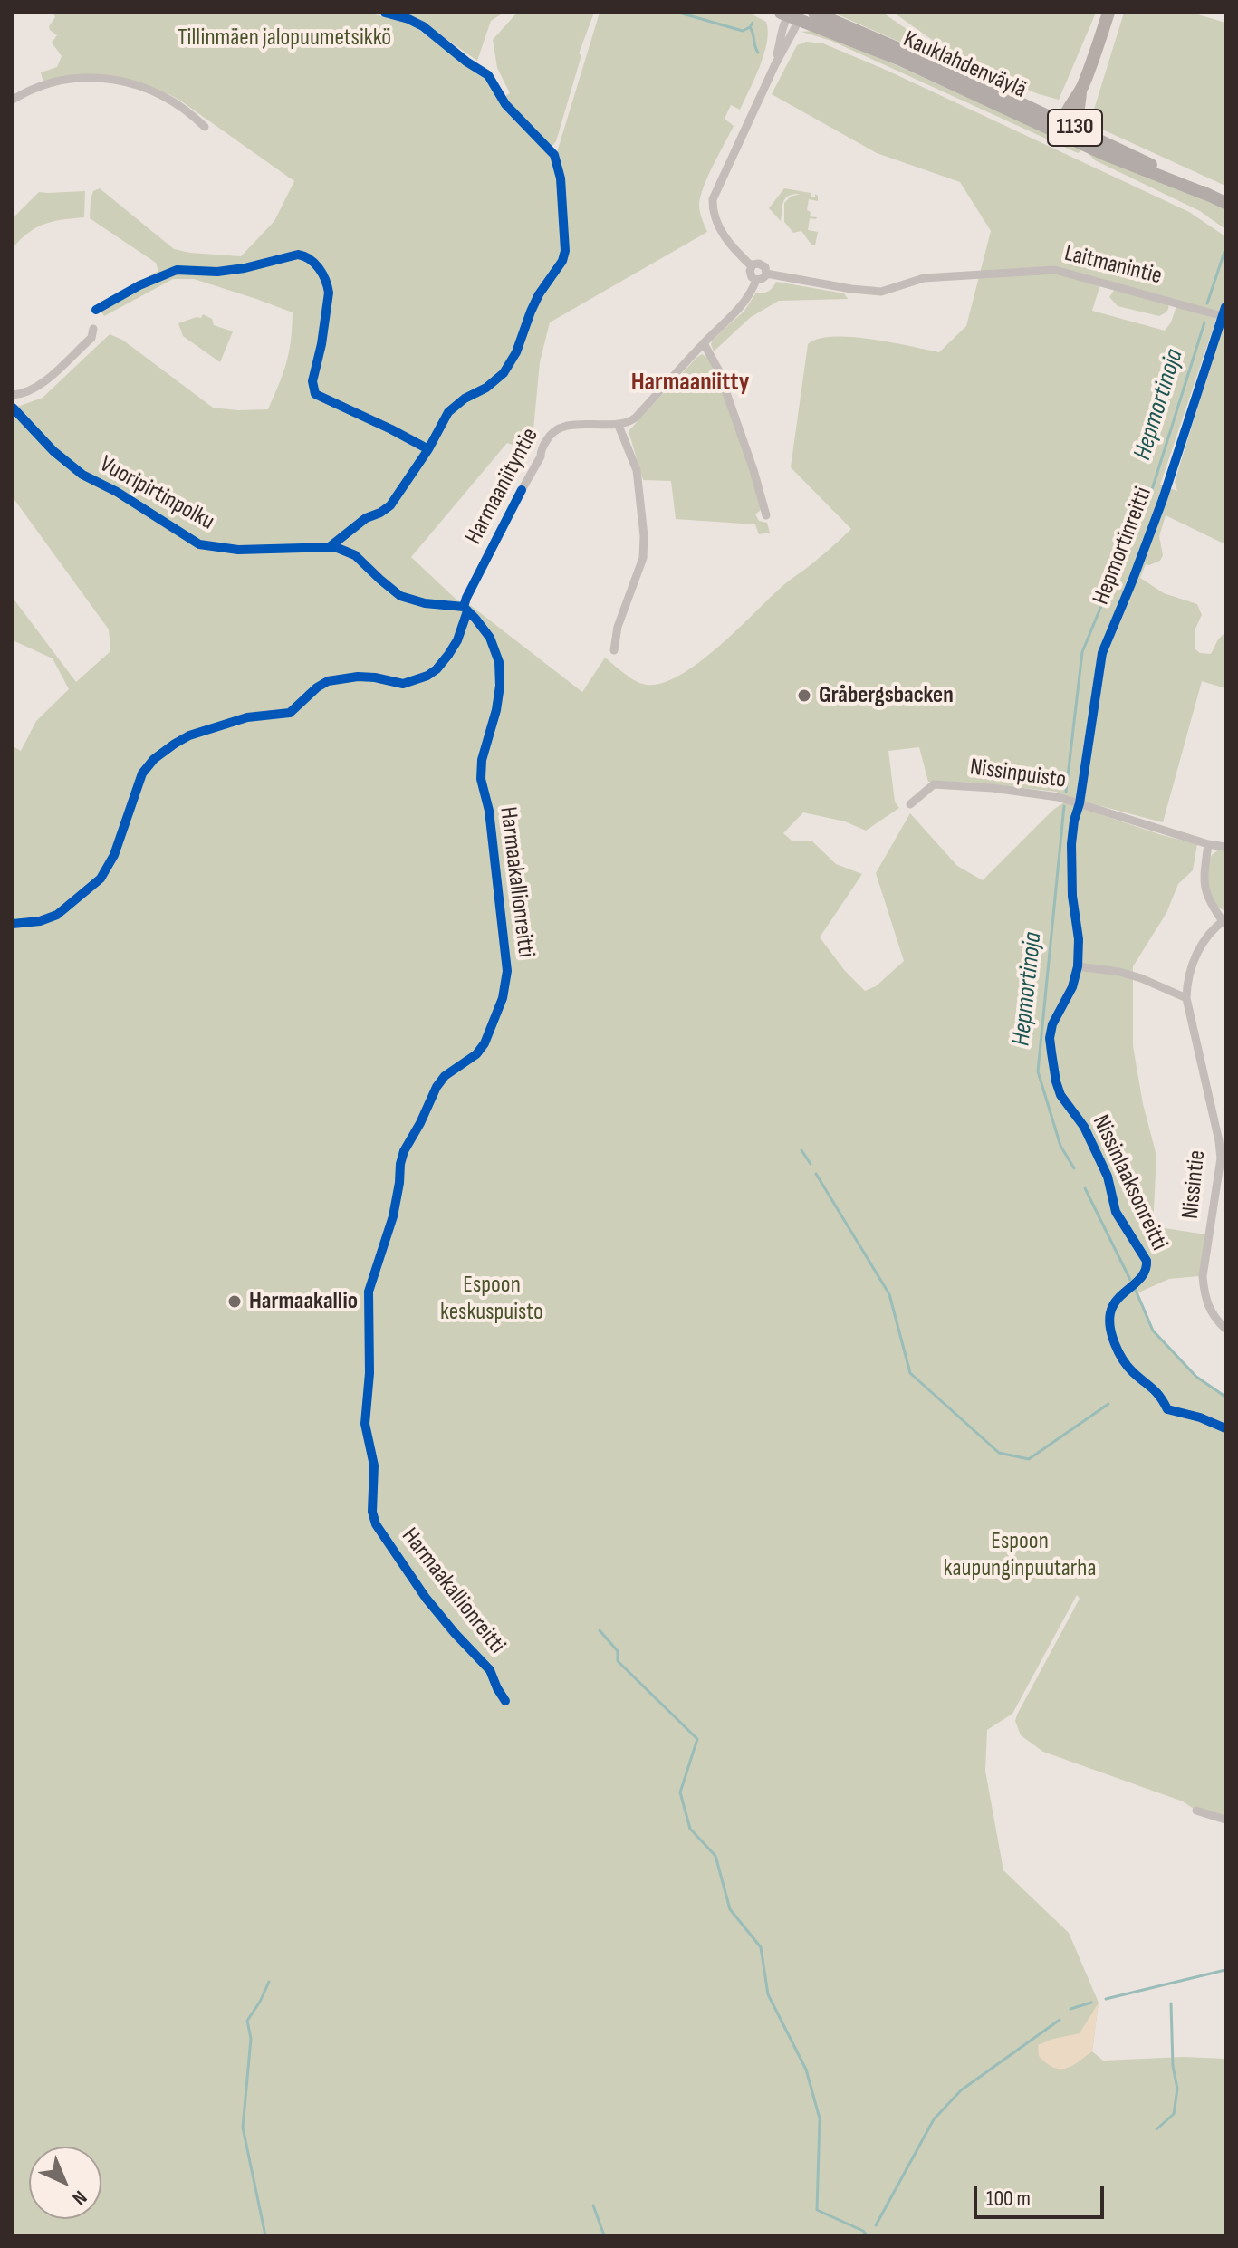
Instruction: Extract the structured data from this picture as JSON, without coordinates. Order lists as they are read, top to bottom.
{
  "streets": {
    "main road": ["Kauklahdenväylä", "1130"],
    "street": [
      "Laitmanintie",
      "Harmaaniityntie",
      "Nissinpuisto",
      "Nissintie"
    ],
    "cycle path": ["Vuoripirtinpolku", "Hepmortinreitti", "Harmaakallionreitti"]
  },
  "districts": ["Harmaaniitty"],
  "water": ["Hepmortinoja"],
  "parks": ["Tillinmäen jalopuumetsikkö", "Espoon keskuspuisto", "Espoon kaupunginpuutarha"],
  "places": ["Gråbergsbacken", "Harmaakallio"],
  "scale_bar": "100 m",
  "north": "bottom right"
}
